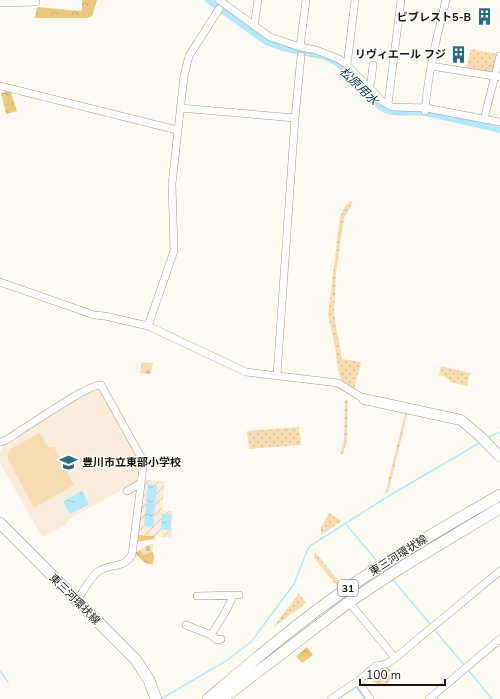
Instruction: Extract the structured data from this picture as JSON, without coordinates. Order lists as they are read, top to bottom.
{
  "streets": {
    "main road": ["東三河環状線", "31"]
  },
  "water": ["松原用水"],
  "places": {
    "building": ["ビブレスト5-B", "リヴィエール フジ"],
    "school or university": ["豊川市立東部小学校"]
  },
  "scale_bar": "100 m"
}
